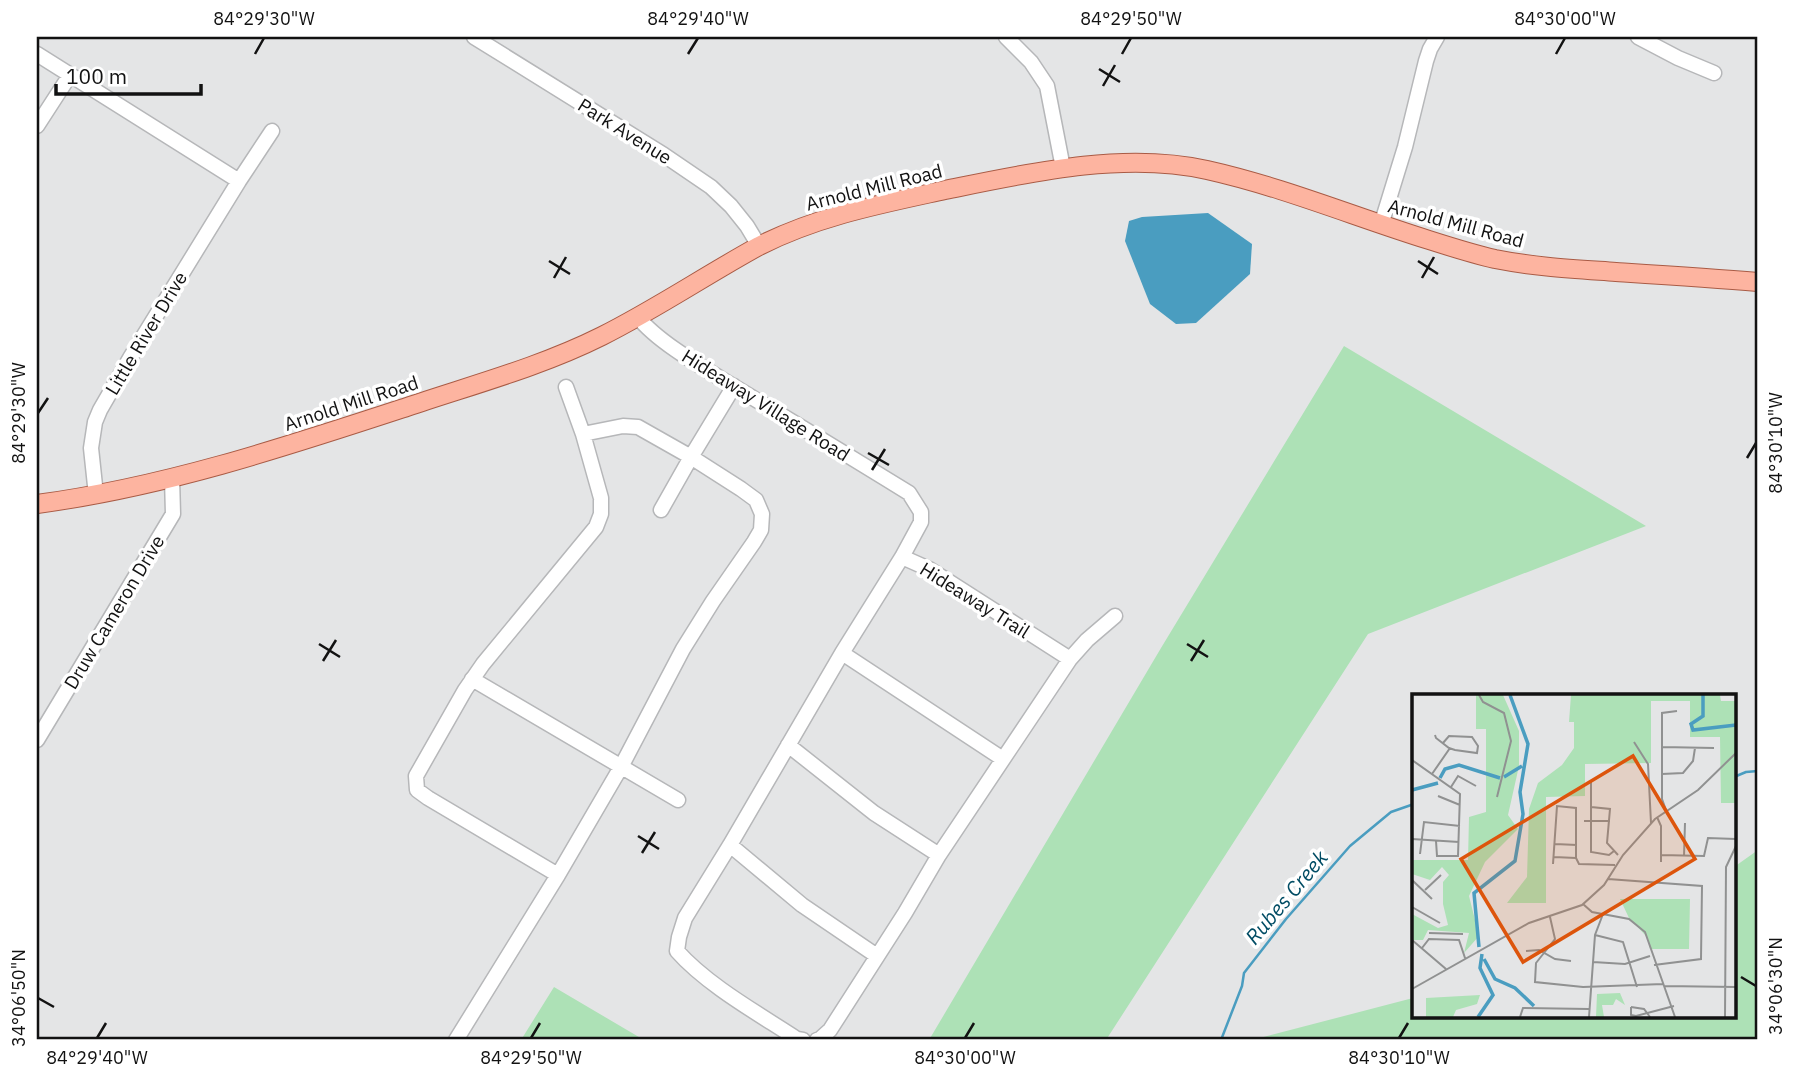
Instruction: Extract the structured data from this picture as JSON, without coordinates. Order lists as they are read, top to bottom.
{
  "streets": {
    "main road": ["Arnold Mill Road"],
    "street": [
      "Park Avenue",
      "Little River Drive",
      "Hideaway Village Road",
      "Hideaway Trail",
      "Druw Cameron Drive"
    ]
  },
  "crossings": [
    ["Park Avenue", "Arnold Mill Road"],
    ["Arnold Mill Road", "Little River Drive"],
    ["Arnold Mill Road", "Hideaway Village Road"],
    ["Arnold Mill Road", "Druw Cameron Drive"],
    ["Hideaway Village Road", "Hideaway Trail"]
  ],
  "water": ["Rubes Creek"],
  "scale_bar": "100 m",
  "coordinates": [
    "84°29'30\"W",
    "84°29'40\"W",
    "84°29'50\"W",
    "84°30'00\"W",
    "84°30'10\"W",
    "34°06'30\"N",
    "34°06'50\"N"
  ]
}
